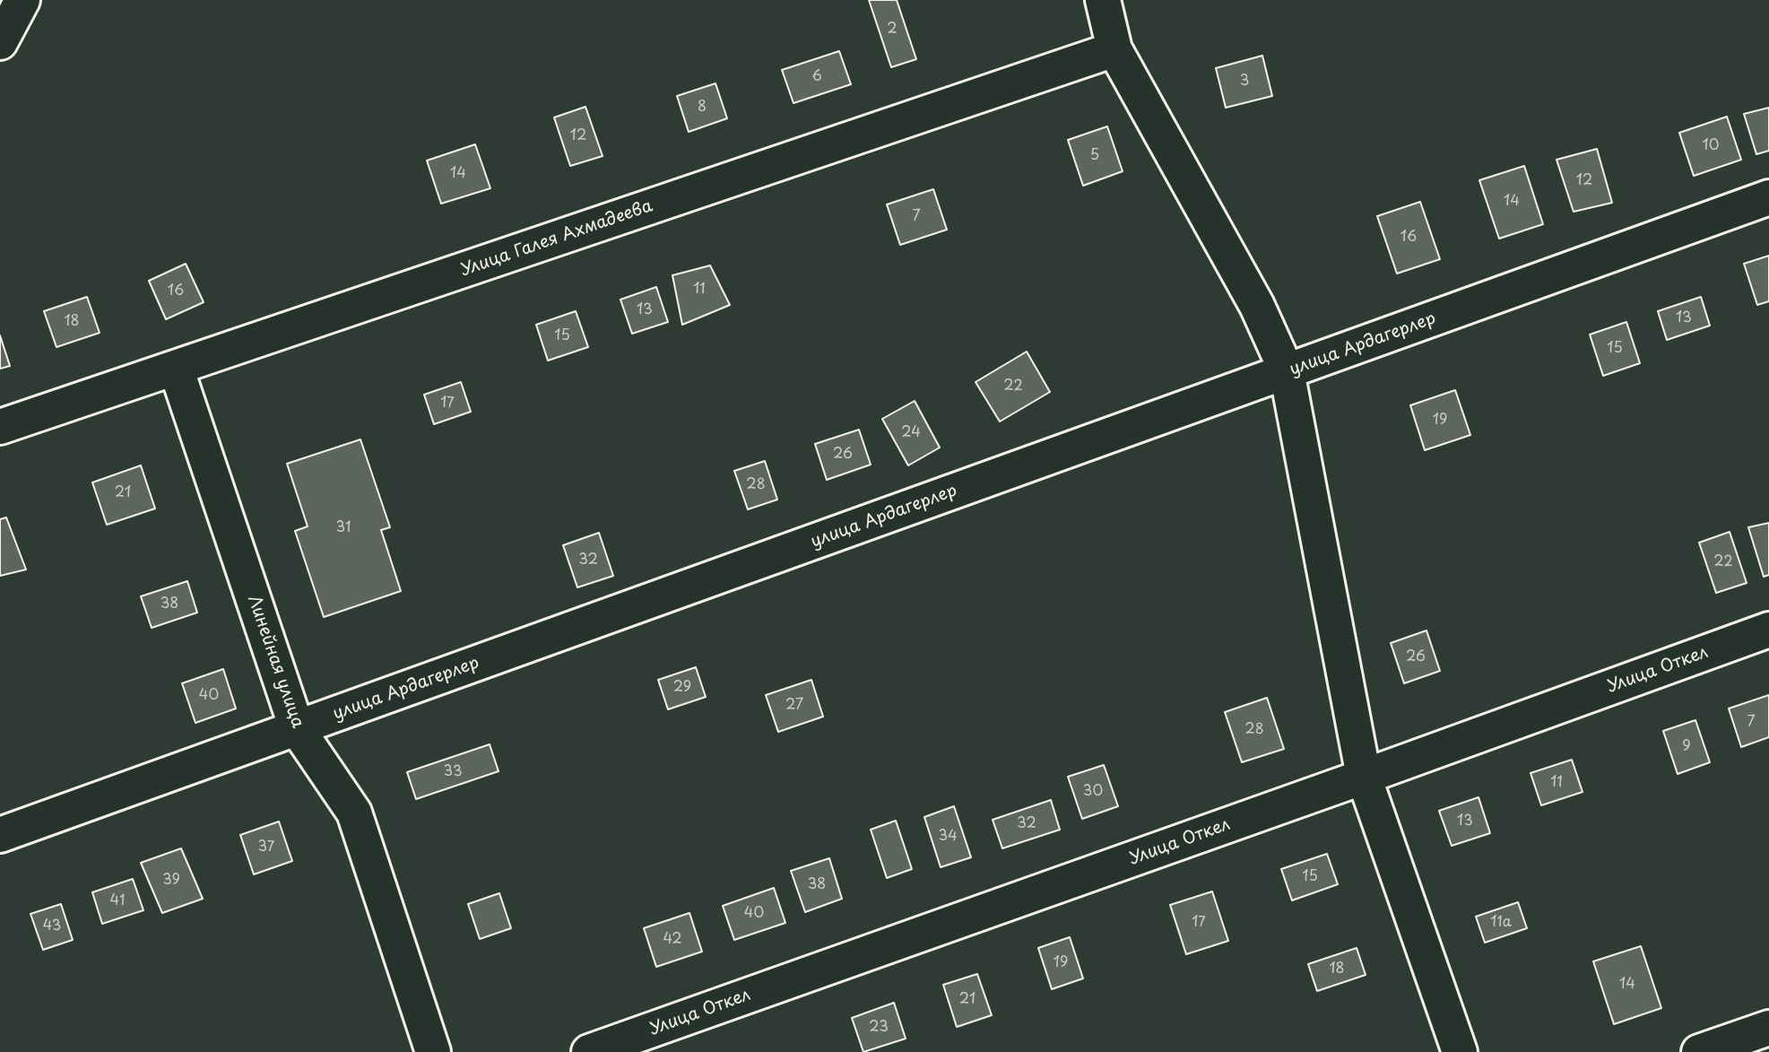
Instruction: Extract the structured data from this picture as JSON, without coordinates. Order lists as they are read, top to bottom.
{
  "streets": {
    "street": [
      "Улица Галея Ахмадеева",
      "улица Ардагерлер",
      "Линейная улица",
      "Улица Откел"
    ]
  },
  "crossings": [
    ["Улица Галея Ахмадеева", "Линейная улица"],
    ["улица Ардагерлер", "Линейная улица"]
  ],
  "house_numbers": [
    "2",
    "6",
    "3",
    "8",
    "12",
    "10",
    "5",
    "14",
    "12",
    "14",
    "7",
    "16",
    "11",
    "16",
    "13",
    "13",
    "18",
    "15",
    "15",
    "22",
    "17",
    "19",
    "24",
    "26",
    "28",
    "21",
    "31",
    "32",
    "22",
    "38",
    "26",
    "29",
    "40",
    "27",
    "7",
    "28",
    "9",
    "33",
    "11",
    "30",
    "13",
    "32",
    "34",
    "37",
    "15",
    "39",
    "38",
    "41",
    "40",
    "17",
    "11а",
    "43",
    "42",
    "19",
    "18",
    "14",
    "21",
    "23"
  ]
}
